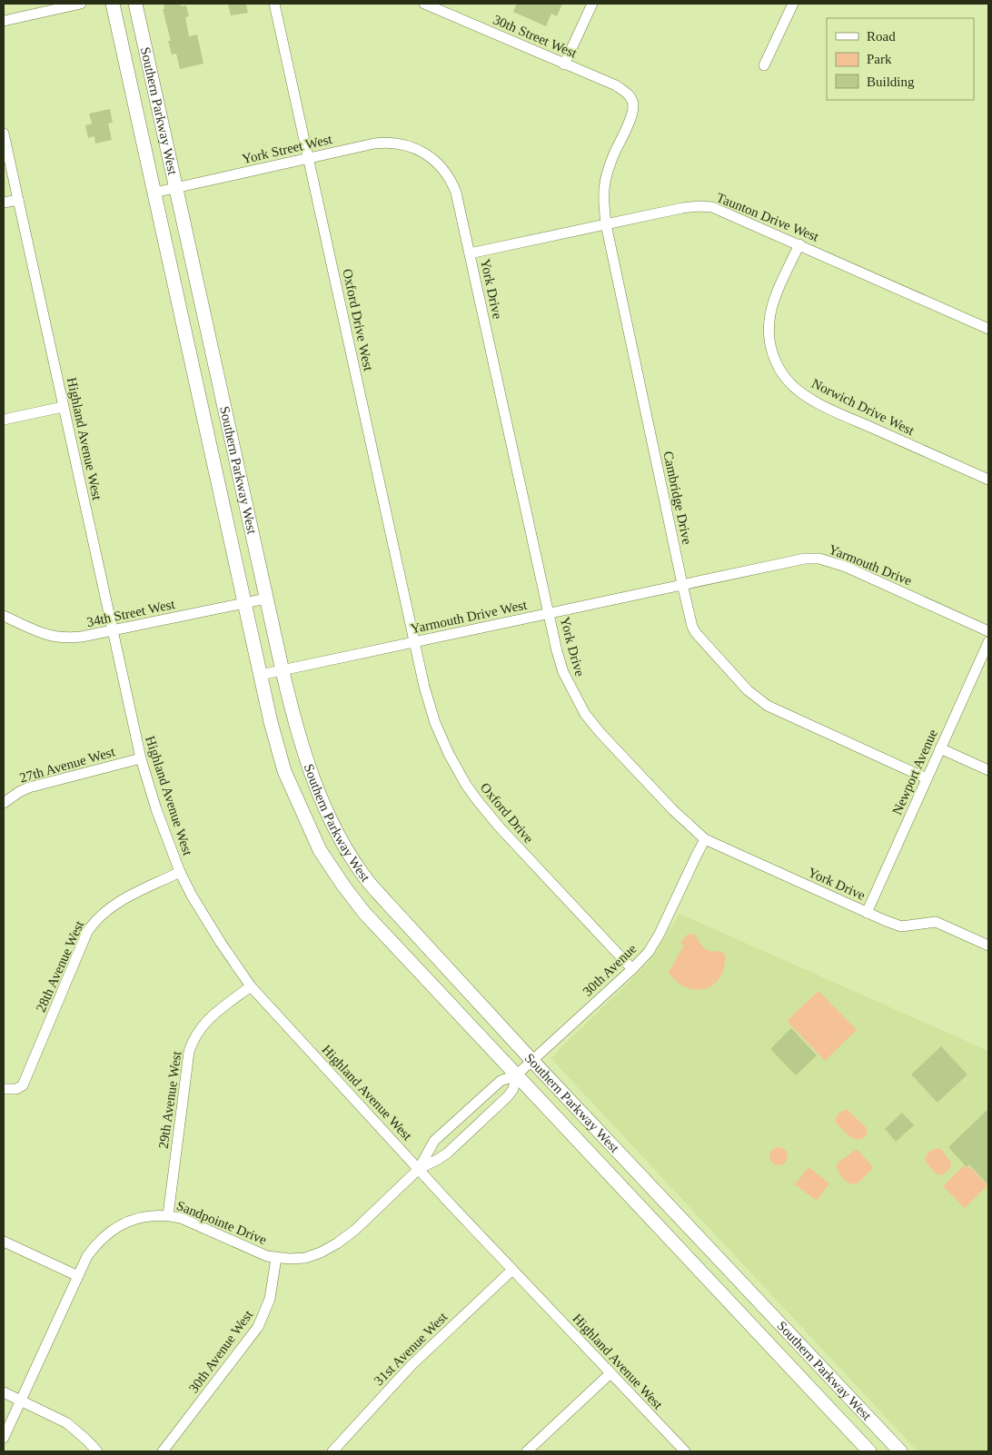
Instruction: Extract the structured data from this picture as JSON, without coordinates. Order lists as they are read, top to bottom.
{
  "streets": {
    "street": [
      "30th Street West",
      "Southern Parkway West",
      "York Street West",
      "Taunton Drive West",
      "York Drive",
      "Oxford Drive West",
      "Norwich Drive West",
      "Highland Avenue West",
      "Cambridge Drive",
      "Yarmouth Drive",
      "34th Street West",
      "Yarmouth Drive West",
      "27th Avenue West",
      "Newport Avenue",
      "Oxford Drive",
      "28th Avenue West",
      "30th Avenue",
      "29th Avenue West",
      "Sandpointe Drive",
      "31st Avenue West",
      "30th Avenue West"
    ]
  },
  "crossings": [
    ["30th Street West", "Cambridge Drive"],
    ["Southern Parkway West", "York Street West"],
    ["Southern Parkway West", "34th Street West"],
    ["Southern Parkway West", "Yarmouth Drive West"],
    ["Southern Parkway West", "30th Avenue"],
    ["Southern Parkway West", "Sandpointe Drive"],
    ["York Street West", "York Drive"],
    ["York Street West", "Oxford Drive West"],
    ["Taunton Drive West", "York Drive"],
    ["Taunton Drive West", "Norwich Drive West"],
    ["Taunton Drive West", "Cambridge Drive"],
    ["York Drive", "Yarmouth Drive West"],
    ["York Drive", "Newport Avenue"],
    ["York Drive", "30th Avenue"],
    ["Oxford Drive West", "Yarmouth Drive West"],
    ["Oxford Drive West", "Oxford Drive"],
    ["Highland Avenue West", "34th Street West"],
    ["Highland Avenue West", "27th Avenue West"],
    ["Highland Avenue West", "28th Avenue West"],
    ["Highland Avenue West", "29th Avenue West"],
    ["Highland Avenue West", "Sandpointe Drive"],
    ["Highland Avenue West", "31st Avenue West"],
    ["Cambridge Drive", "Yarmouth Drive"],
    ["Cambridge Drive", "Yarmouth Drive West"],
    ["Cambridge Drive", "Newport Avenue"],
    ["Yarmouth Drive", "Yarmouth Drive West"],
    ["Yarmouth Drive West", "Oxford Drive"],
    ["Oxford Drive", "30th Avenue"],
    ["30th Avenue", "Sandpointe Drive"],
    ["29th Avenue West", "Sandpointe Drive"],
    ["Sandpointe Drive", "30th Avenue West"]
  ],
  "legend": ["Road", "Park", "Building"]
}
